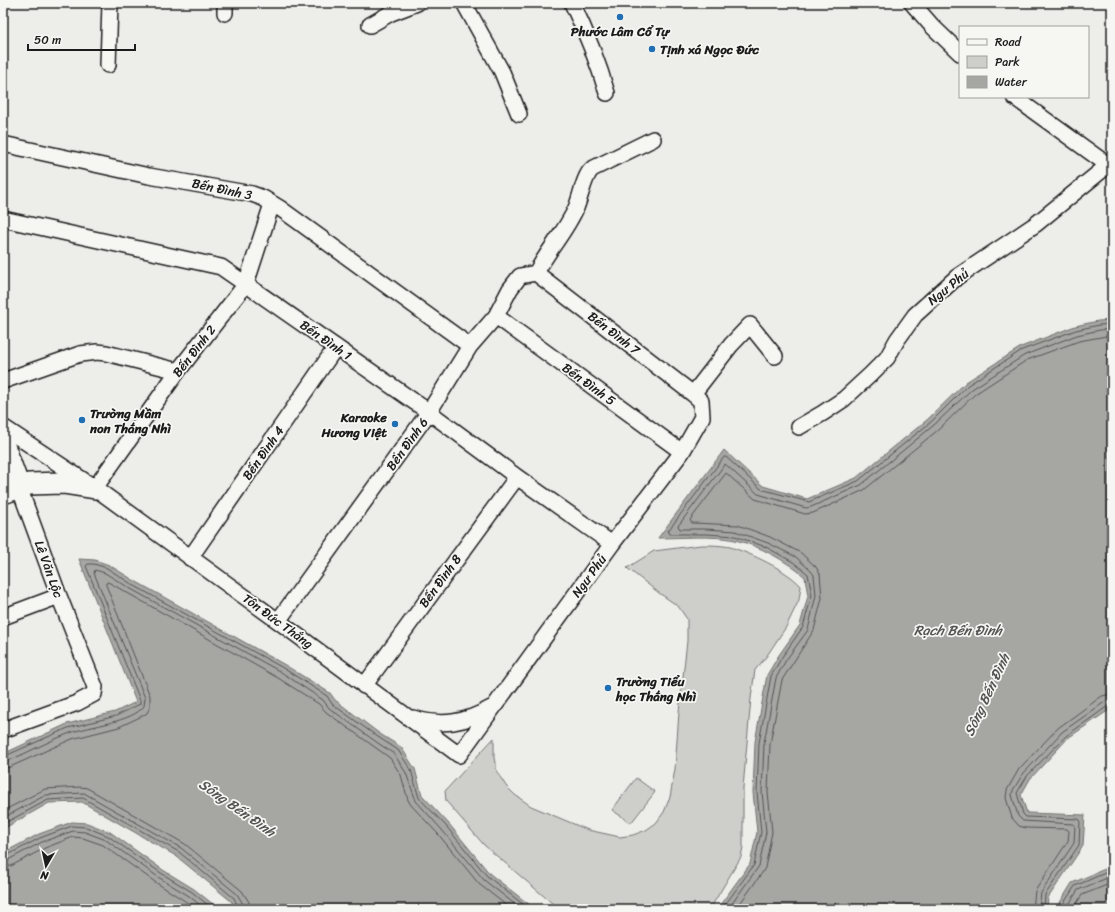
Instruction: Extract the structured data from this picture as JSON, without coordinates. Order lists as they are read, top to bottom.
{
  "streets": {
    "street": [
      "Bến Đình 3",
      "Ngư Phủ",
      "Bến Đình 7",
      "Bến Đình 1",
      "Bến Đình 2",
      "Bến Đình 5",
      "Bến Đình 6",
      "Bến Đình 4",
      "Lê Văn Lộc",
      "Bến Đình 8",
      "Tôn Đức Thắng"
    ]
  },
  "crossings": [
    ["Bến Đình 3", "Bến Đình 2"],
    ["Bến Đình 3", "Bến Đình 6"],
    ["Ngư Phủ", "Bến Đình 7"],
    ["Ngư Phủ", "Bến Đình 1"],
    ["Ngư Phủ", "Bến Đình 5"],
    ["Ngư Phủ", "Tôn Đức Thắng"],
    ["Bến Đình 7", "Bến Đình 6"],
    ["Bến Đình 1", "Bến Đình 2"],
    ["Bến Đình 1", "Bến Đình 6"],
    ["Bến Đình 1", "Bến Đình 4"],
    ["Bến Đình 1", "Bến Đình 8"],
    ["Bến Đình 2", "Tôn Đức Thắng"],
    ["Bến Đình 5", "Bến Đình 6"],
    ["Bến Đình 6", "Tôn Đức Thắng"],
    ["Bến Đình 4", "Tôn Đức Thắng"],
    ["Lê Văn Lộc", "Tôn Đức Thắng"],
    ["Bến Đình 8", "Tôn Đức Thắng"]
  ],
  "water": ["Rạch Bến Đình", "Sông Bến Đình"],
  "places": [
    "Phước Lâm Cổ Tự",
    "Tịnh xá Ngọc Đức",
    "Trường Mầm non Thắng Nhì",
    "Karaoke Hương Việt",
    "Trường Tiểu học Thắng Nhì"
  ],
  "legend": ["Road", "Park", "Water"],
  "scale_bar": "50 m",
  "north": "bottom"
}
